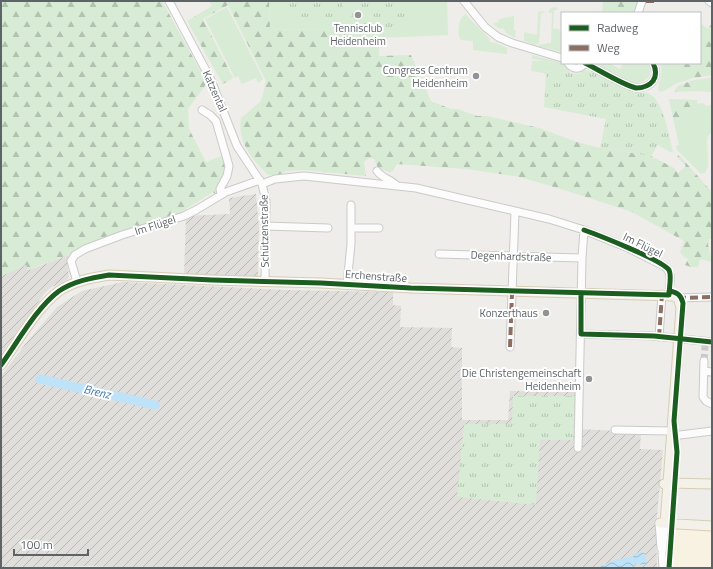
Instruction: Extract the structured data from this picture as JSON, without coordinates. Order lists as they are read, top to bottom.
{
  "streets": {
    "main road": ["Erchenstraße"],
    "street": [
      "Katzental",
      "Im Flügel",
      "Schützenstraße",
      "Degenhardstraße"
    ]
  },
  "crossings": [
    ["Katzental", "Im Flügel"],
    ["Katzental", "Schützenstraße"],
    ["Im Flügel", "Schützenstraße"],
    ["Im Flügel", "Erchenstraße"],
    ["Schützenstraße", "Erchenstraße"]
  ],
  "water": ["Brenz"],
  "places": [
    "Tennisclub Heidenheim",
    "Congress Centrum Heidenheim",
    "Konzerthaus",
    "Die Christengemeinschaft Heidenheim"
  ],
  "legend": ["Radweg", "Weg"],
  "scale_bar": "100 m"
}
